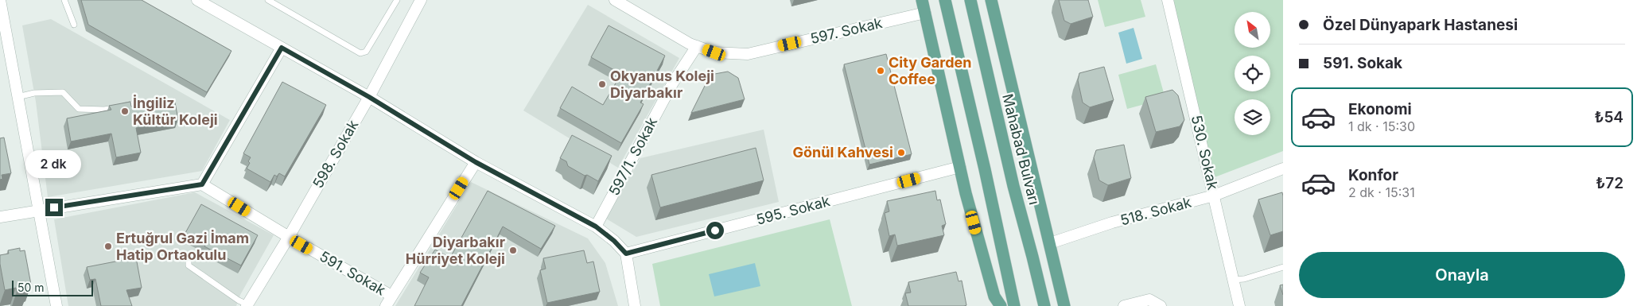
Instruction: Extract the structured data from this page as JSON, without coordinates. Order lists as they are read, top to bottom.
{
  "streets": {
    "main road": ["Mahabad Bulvarı"],
    "street": [
      "597. Sokak",
      "530. Sokak",
      "598. Sokak",
      "597/1. Sokak",
      "595. Sokak",
      "518. Sokak",
      "591. Sokak"
    ]
  },
  "crossings": [
    ["597. Sokak", "597/1. Sokak"],
    ["530. Sokak", "518. Sokak"],
    ["598. Sokak", "591. Sokak"]
  ],
  "places": [
    "City Garden Coffee",
    "Okyanus Koleji Diyarbakır",
    "İngiliz Kültür Koleji",
    "Gönül Kahvesi",
    "Ertuğrul Gazi İmam Hatip Ortaokulu",
    "Diyarbakır Hürriyet Koleji"
  ],
  "scale_bar": "50 m",
  "north": "top left",
  "page": {
    "banner": ["Özel Dünyapark Hastanesi", "591. Sokak"],
    "list": [
      {
        "name": "Ekonomi",
        "note": "1 dk · 15:30",
        "value": "₺54"
      },
      {
        "name": "Konfor",
        "note": "2 dk · 15:31",
        "value": "₺72"
      }
    ],
    "bubble": "2 dk",
    "buttons": "Onayla",
    "scale": "50 m"
  }
}
